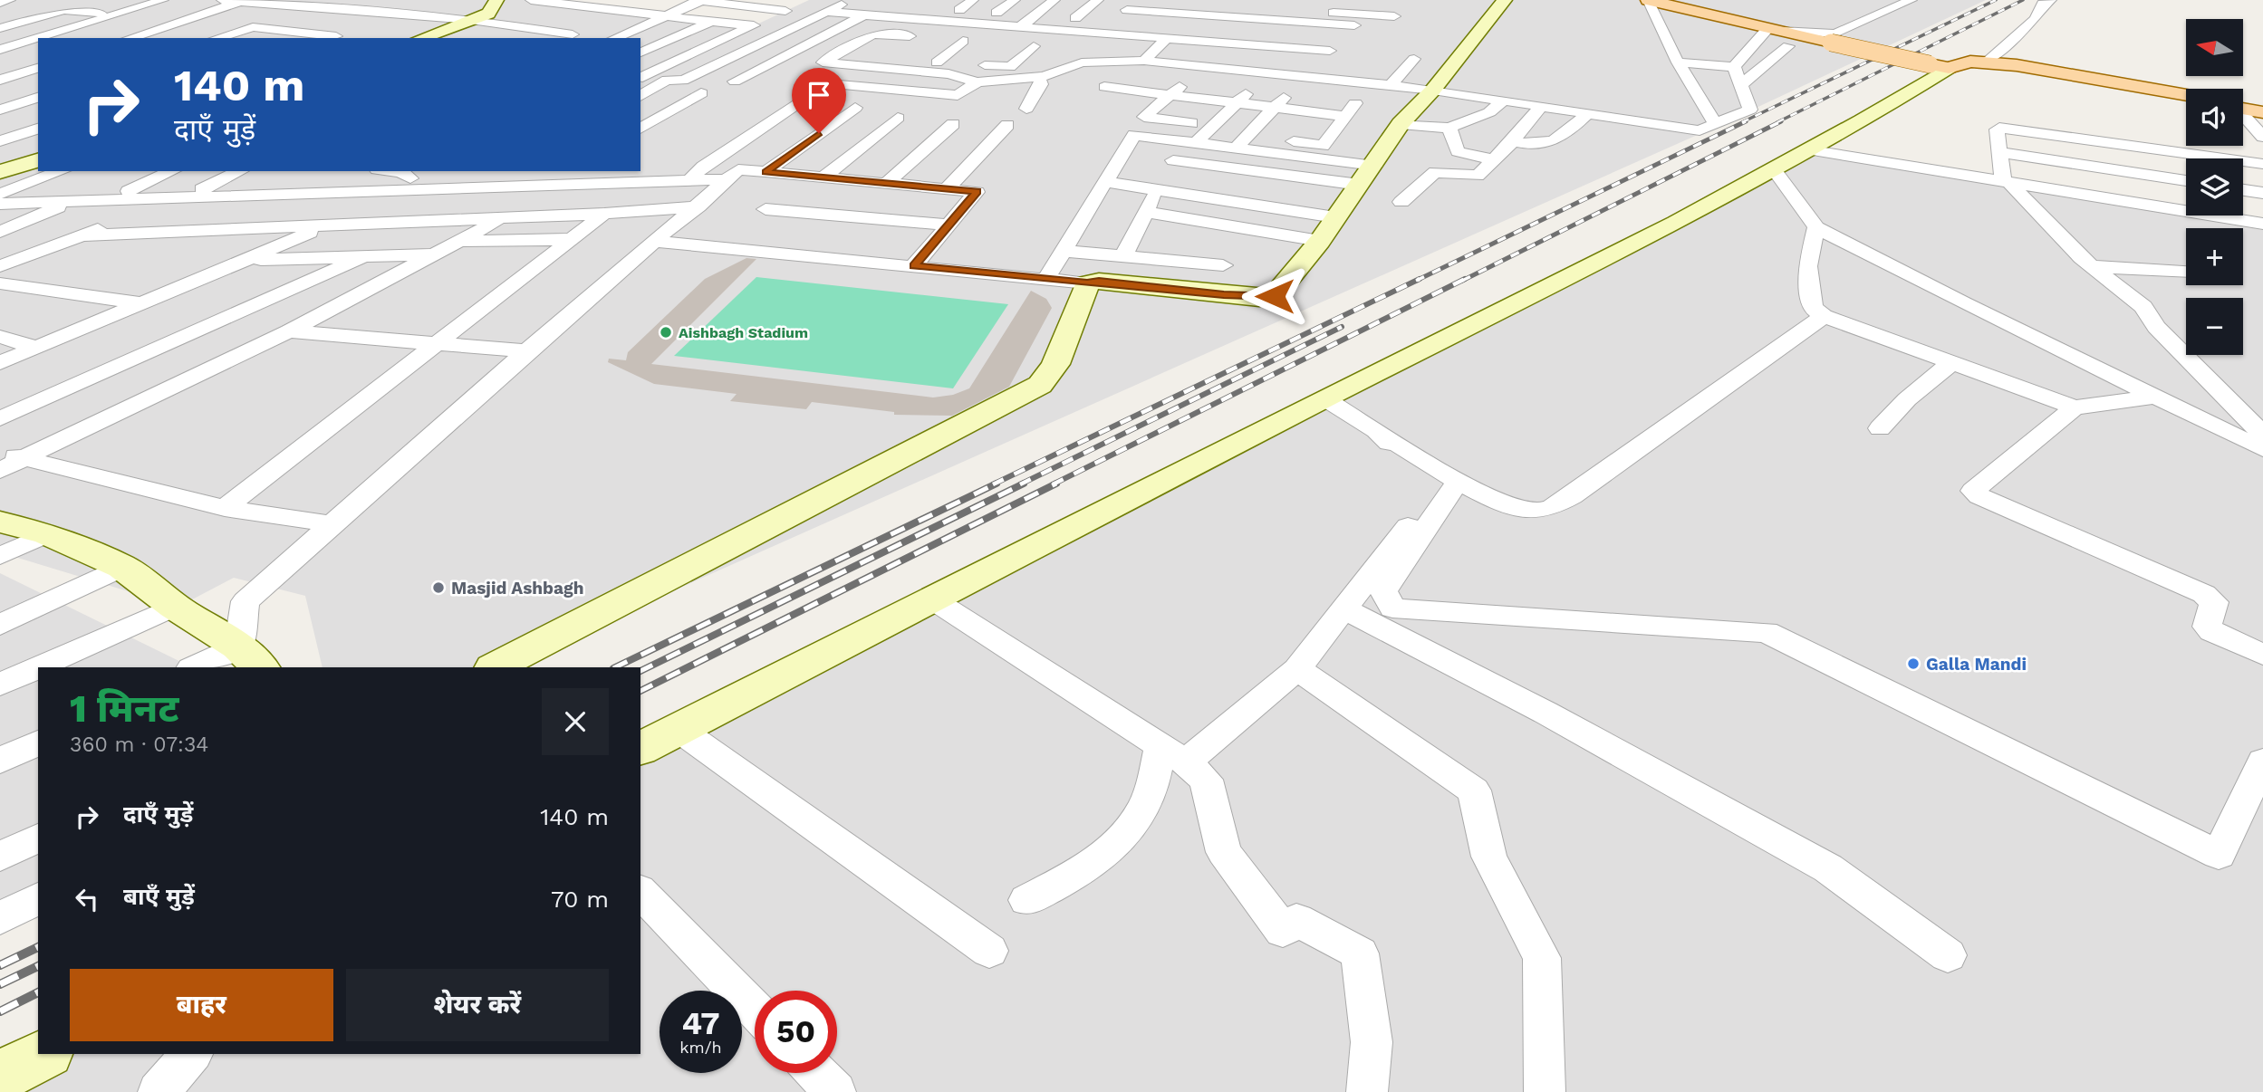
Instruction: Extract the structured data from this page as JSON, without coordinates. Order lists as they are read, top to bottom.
{
  "places": ["Aishbagh Stadium", "Masjid Ashbagh", "Galla Mandi"],
  "north": "left",
  "page": {
    "map_buttons": ["+", "−"],
    "turn": ["140 m", "दाएँ मुड़ें"],
    "heading": ["1 मिनट", "360 m · 07:34"],
    "list": [
      {
        "name": "दाएँ मुड़ें",
        "value": "140 m"
      },
      {
        "name": "बाएँ मुड़ें",
        "value": "70 m"
      }
    ],
    "buttons": ["बाहर", "शेयर करें"],
    "speed": "47 km/h",
    "limit": "50"
  }
}
